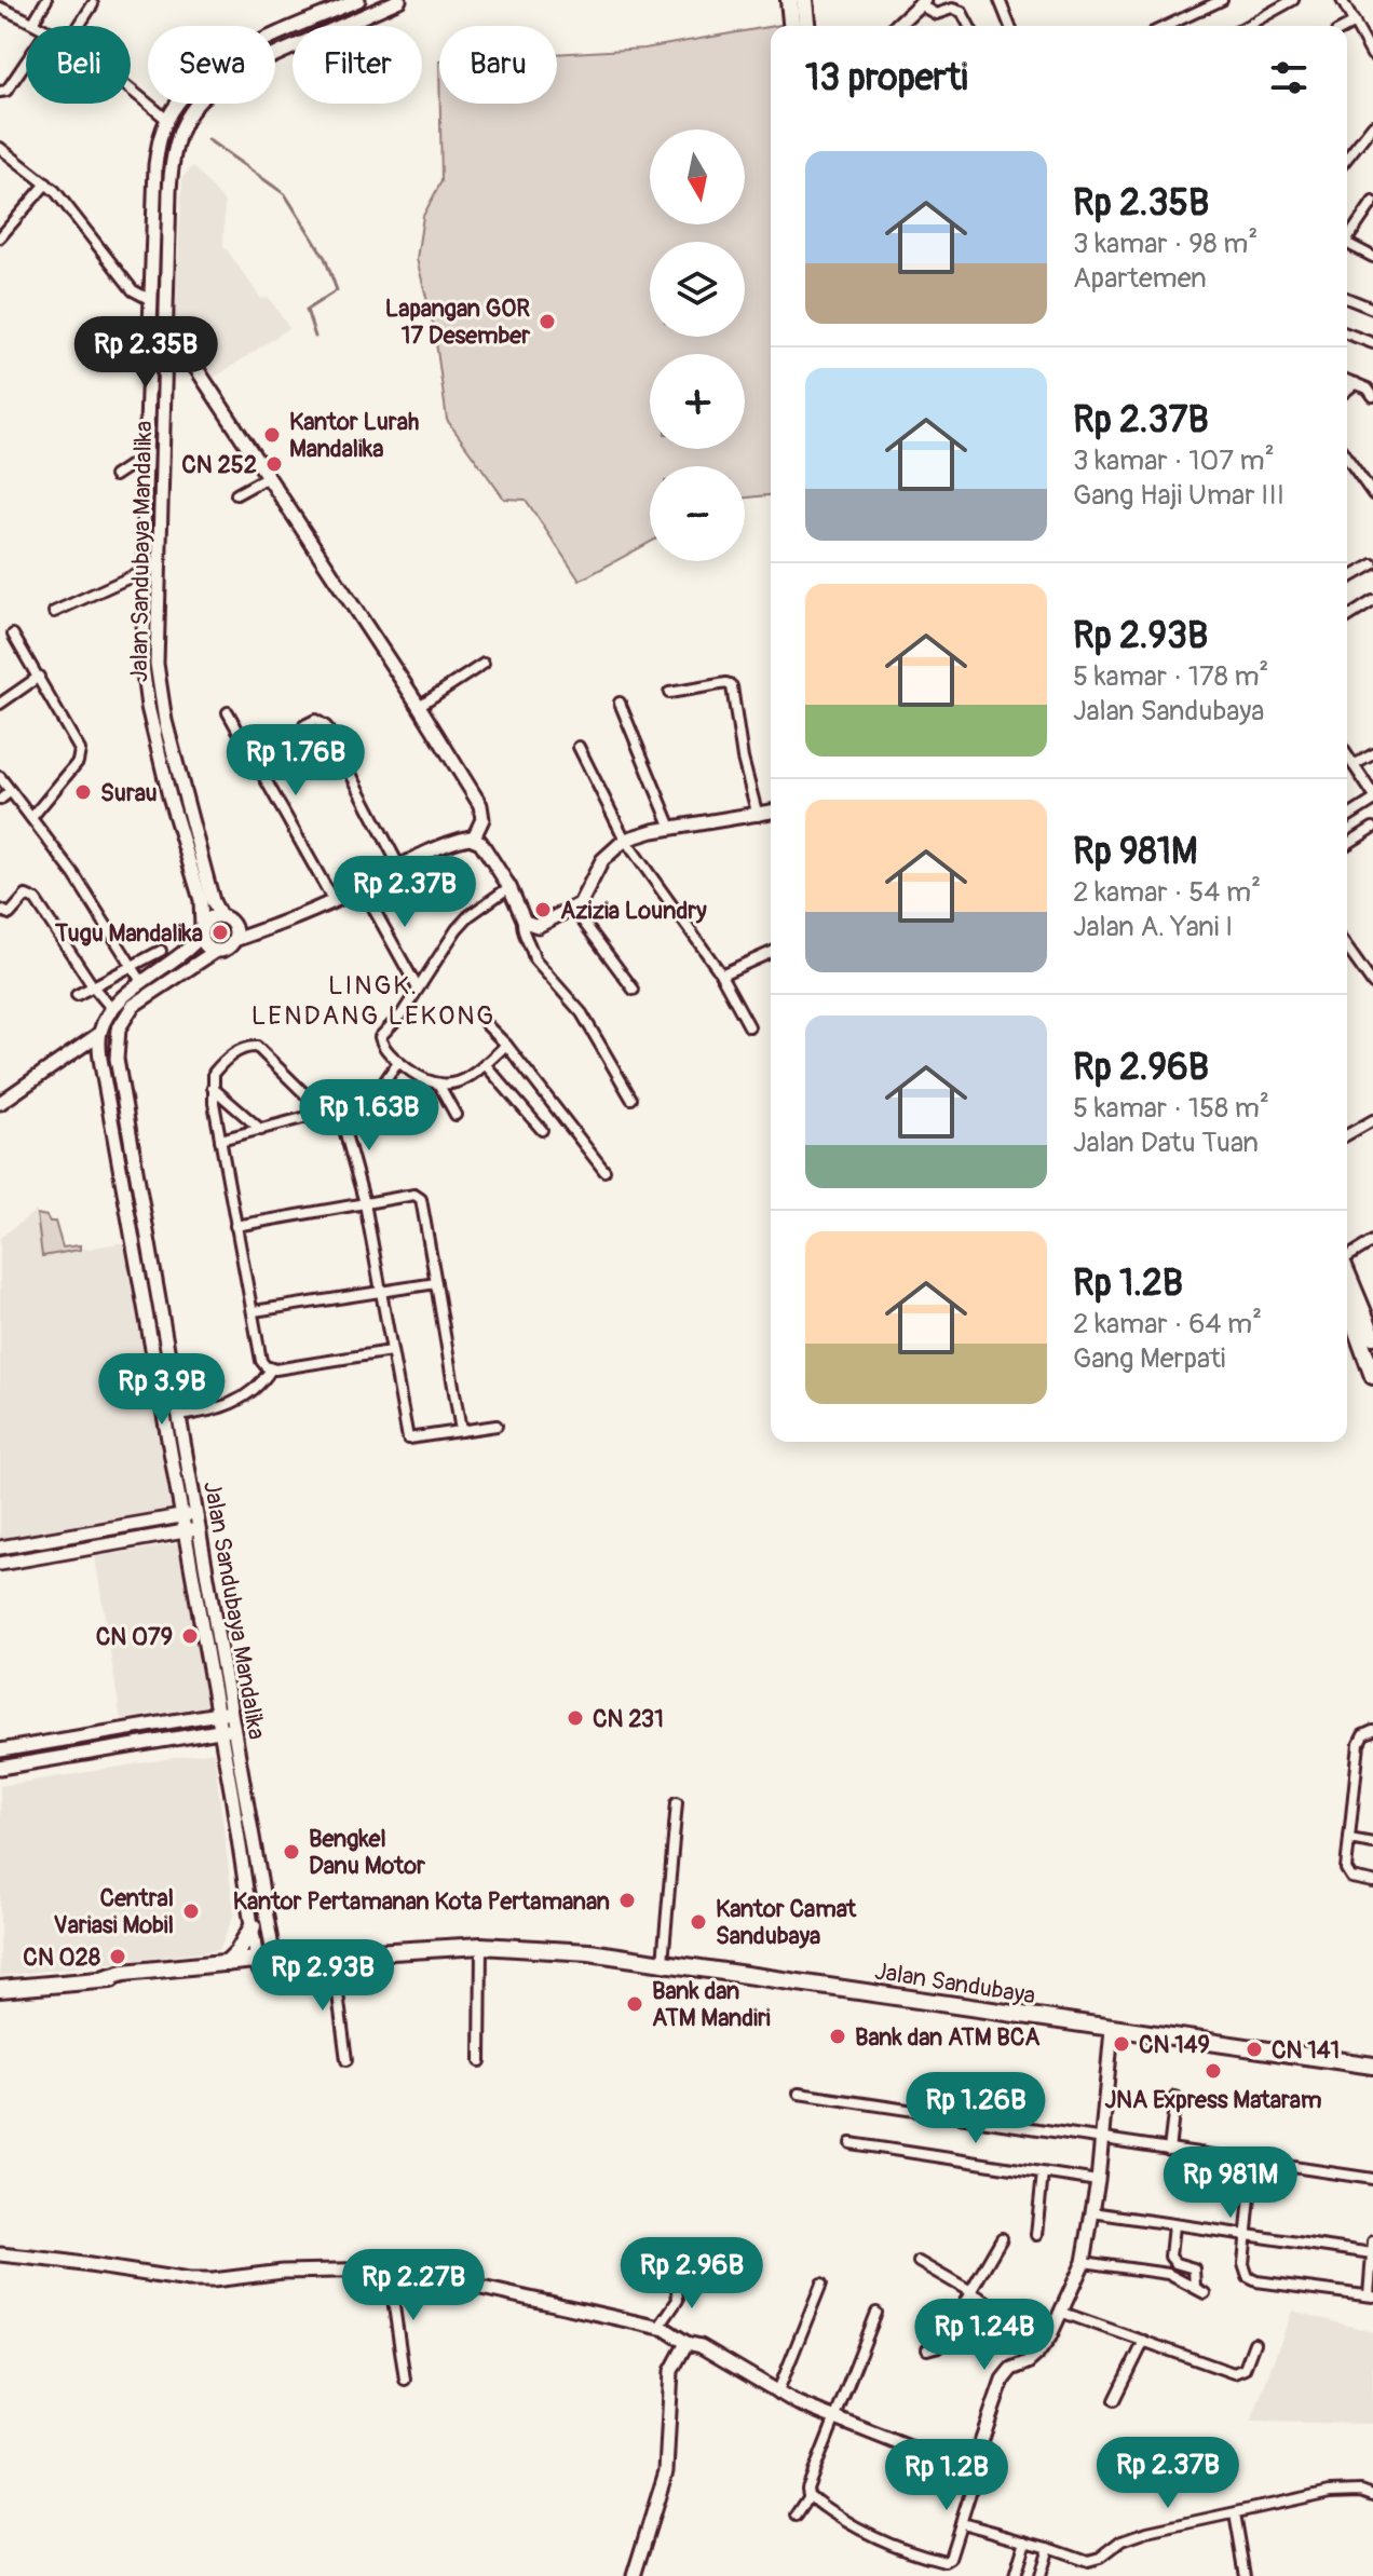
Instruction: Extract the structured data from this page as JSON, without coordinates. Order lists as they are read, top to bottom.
{
  "streets": {
    "highway": ["Jalan Sandubaya"],
    "main road": ["Jalan Sandubaya Mandalika"]
  },
  "crossings": [
    ["Jalan Sandubaya Mandalika", "Jalan Sandubaya"]
  ],
  "districts": ["LINGK. LENDANG LEKONG"],
  "places": [
    "Lapangan GOR 17 Desember",
    "Kantor Lurah Mandalika",
    "CN 252",
    "Surau",
    "Azizia Loundry",
    "Tugu Mandalika",
    "CN 079",
    "CN 231",
    "Bengkel Danu Motor",
    "Kantor Pertamanan Kota Pertamanan",
    "Central Variasi Mobil",
    "Kantor Camat Sandubaya",
    "CN 028",
    "Bank dan ATM Mandiri",
    "Bank dan ATM BCA",
    "CN 149",
    "CN 141",
    "JNA Express Mataram"
  ],
  "north": "bottom",
  "page": {
    "chip": [
      "Beli",
      "Sewa",
      "Filter",
      "Baru"
    ],
    "heading": "13 properti",
    "map_buttons": ["+", "−"],
    "list": [
      {
        "name": "Rp 2.35B",
        "note": "3 kamar · 98 m² · Apartemen"
      },
      {
        "name": "Rp 2.37B",
        "note": "3 kamar · 107 m² · Gang Haji Umar III"
      },
      {
        "name": "Rp 2.93B",
        "note": "5 kamar · 178 m² · Jalan Sandubaya"
      },
      {
        "name": "Rp 981M",
        "note": "2 kamar · 54 m² · Jalan A. Yani I"
      },
      {
        "name": "Rp 2.96B",
        "note": "5 kamar · 158 m² · Jalan Datu Tuan"
      },
      {
        "name": "Rp 1.2B",
        "note": "2 kamar · 64 m² · Gang Merpati"
      }
    ],
    "price": [
      "Rp 2.35B",
      "Rp 1.76B",
      "Rp 2.37B",
      "Rp 1.63B",
      "Rp 3.9B",
      "Rp 2.93B",
      "Rp 1.26B",
      "Rp 981M",
      "Rp 2.96B",
      "Rp 2.27B",
      "Rp 1.24B",
      "Rp 2.37B",
      "Rp 1.2B"
    ]
  }
}
